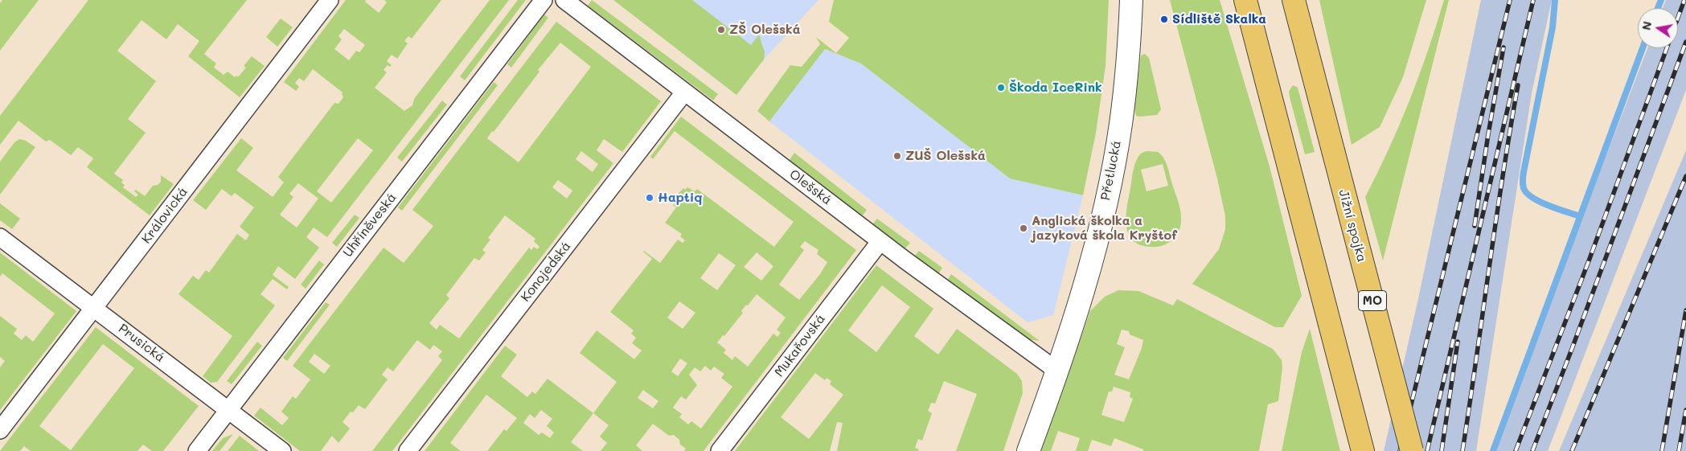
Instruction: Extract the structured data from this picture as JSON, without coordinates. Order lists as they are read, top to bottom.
{
  "streets": {
    "highway": ["Jižní spojka", "MO"],
    "street": [
      "Přetlucká",
      "Olešská",
      "Královická",
      "Uhříněveská",
      "Konojedská",
      "Prusická",
      "Mukařovská"
    ]
  },
  "crossings": [
    ["Přetlucká", "Olešská"],
    ["Olešská", "Konojedská"],
    ["Olešská", "Mukařovská"],
    ["Královická", "Prusická"],
    ["Uhříněveská", "Prusická"]
  ],
  "places": [
    "Sídliště Skalka",
    "ZŠ Olešská",
    "Škoda IceRink",
    "ZUŠ Olešská",
    "Haptiq",
    "Anglická školka a jazyková škola Kryštof"
  ],
  "north": "left"
}
